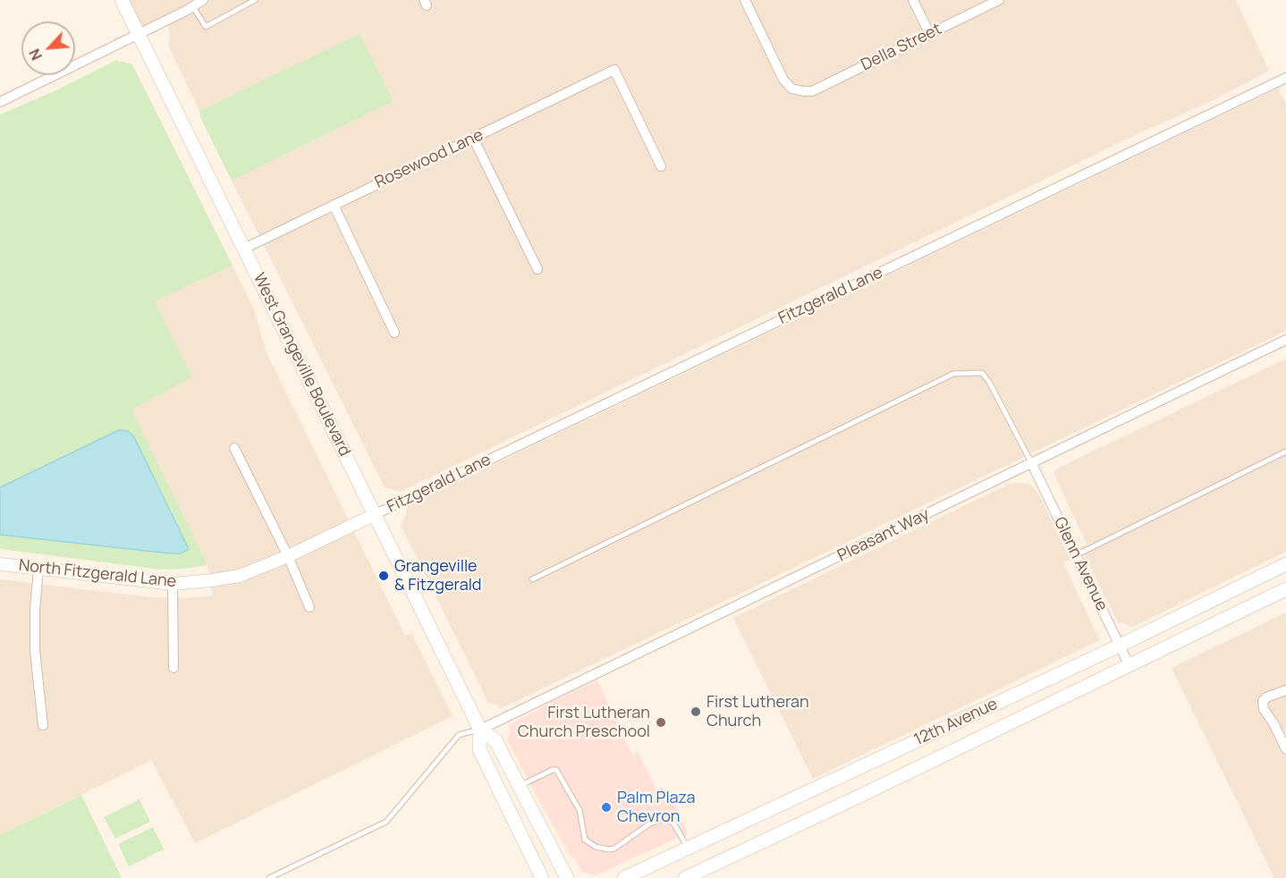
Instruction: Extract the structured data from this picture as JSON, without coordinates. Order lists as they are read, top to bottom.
{
  "streets": {
    "main road": ["West Grangeville Boulevard", "12th Avenue"],
    "street": [
      "Della Street",
      "Rosewood Lane",
      "Fitzgerald Lane",
      "Pleasant Way",
      "Glenn Avenue",
      "North Fitzgerald Lane"
    ]
  },
  "crossings": [
    ["Rosewood Lane", "West Grangeville Boulevard"],
    ["Fitzgerald Lane", "West Grangeville Boulevard"],
    ["Fitzgerald Lane", "North Fitzgerald Lane"],
    ["West Grangeville Boulevard", "Pleasant Way"],
    ["West Grangeville Boulevard", "North Fitzgerald Lane"],
    ["Pleasant Way", "Glenn Avenue"],
    ["Glenn Avenue", "12th Avenue"]
  ],
  "places": [
    "Grangeville & Fitzgerald",
    "First Lutheran Church",
    "First Lutheran Church Preschool",
    "Palm Plaza Chevron"
  ],
  "north": "bottom left"
}
